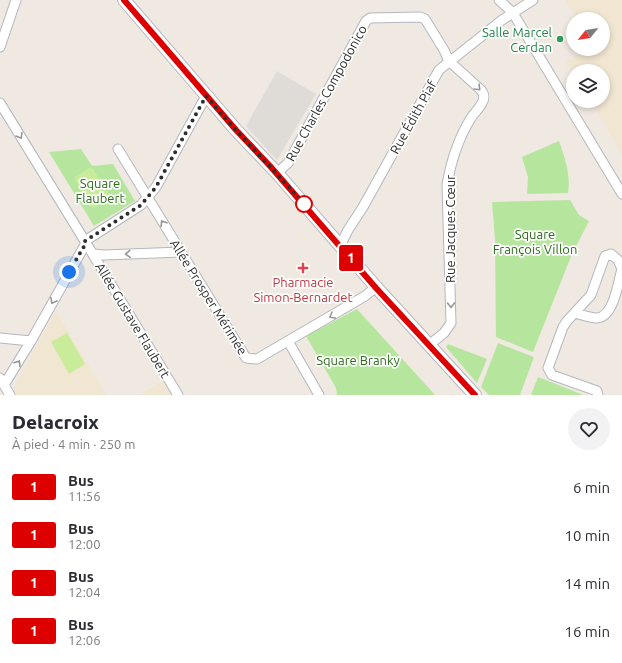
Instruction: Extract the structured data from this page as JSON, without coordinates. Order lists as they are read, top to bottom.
{
  "streets": {
    "street": [
      "Rue Charles Compodonico",
      "Rue Édith Piaf",
      "Rue Jacques Cœur",
      "Allée Prosper Mérimée",
      "Allée Gustave Flaubert"
    ]
  },
  "crossings": [
    ["Rue Charles Compodonico", "Rue Édith Piaf"],
    ["Rue Charles Compodonico", "Rue Jacques Cœur"],
    ["Rue Édith Piaf", "Rue Jacques Cœur"]
  ],
  "one_way": ["Rue Jacques Cœur", "Allée Gustave Flaubert"],
  "parks": ["Square Flaubert", "Square François Villon", "Square Branky"],
  "places": {
    "other": ["Salle Marcel Cerdan"],
    "health": ["Pharmacie Simon-Bernardet"]
  },
  "lines": ["bus line 1"],
  "north": "bottom left",
  "page": {
    "on_map": "1",
    "heading": ["Delacroix", "À pied · 4 min · 250 m"],
    "list": [
      {
        "mark": "1",
        "name": "Bus",
        "note": "11:56",
        "value": "6 min"
      },
      {
        "mark": "1",
        "name": "Bus",
        "note": "12:00",
        "value": "10 min"
      },
      {
        "mark": "1",
        "name": "Bus",
        "note": "12:04",
        "value": "14 min"
      },
      {
        "mark": "1",
        "name": "Bus",
        "note": "12:06",
        "value": "16 min"
      }
    ]
  }
}
